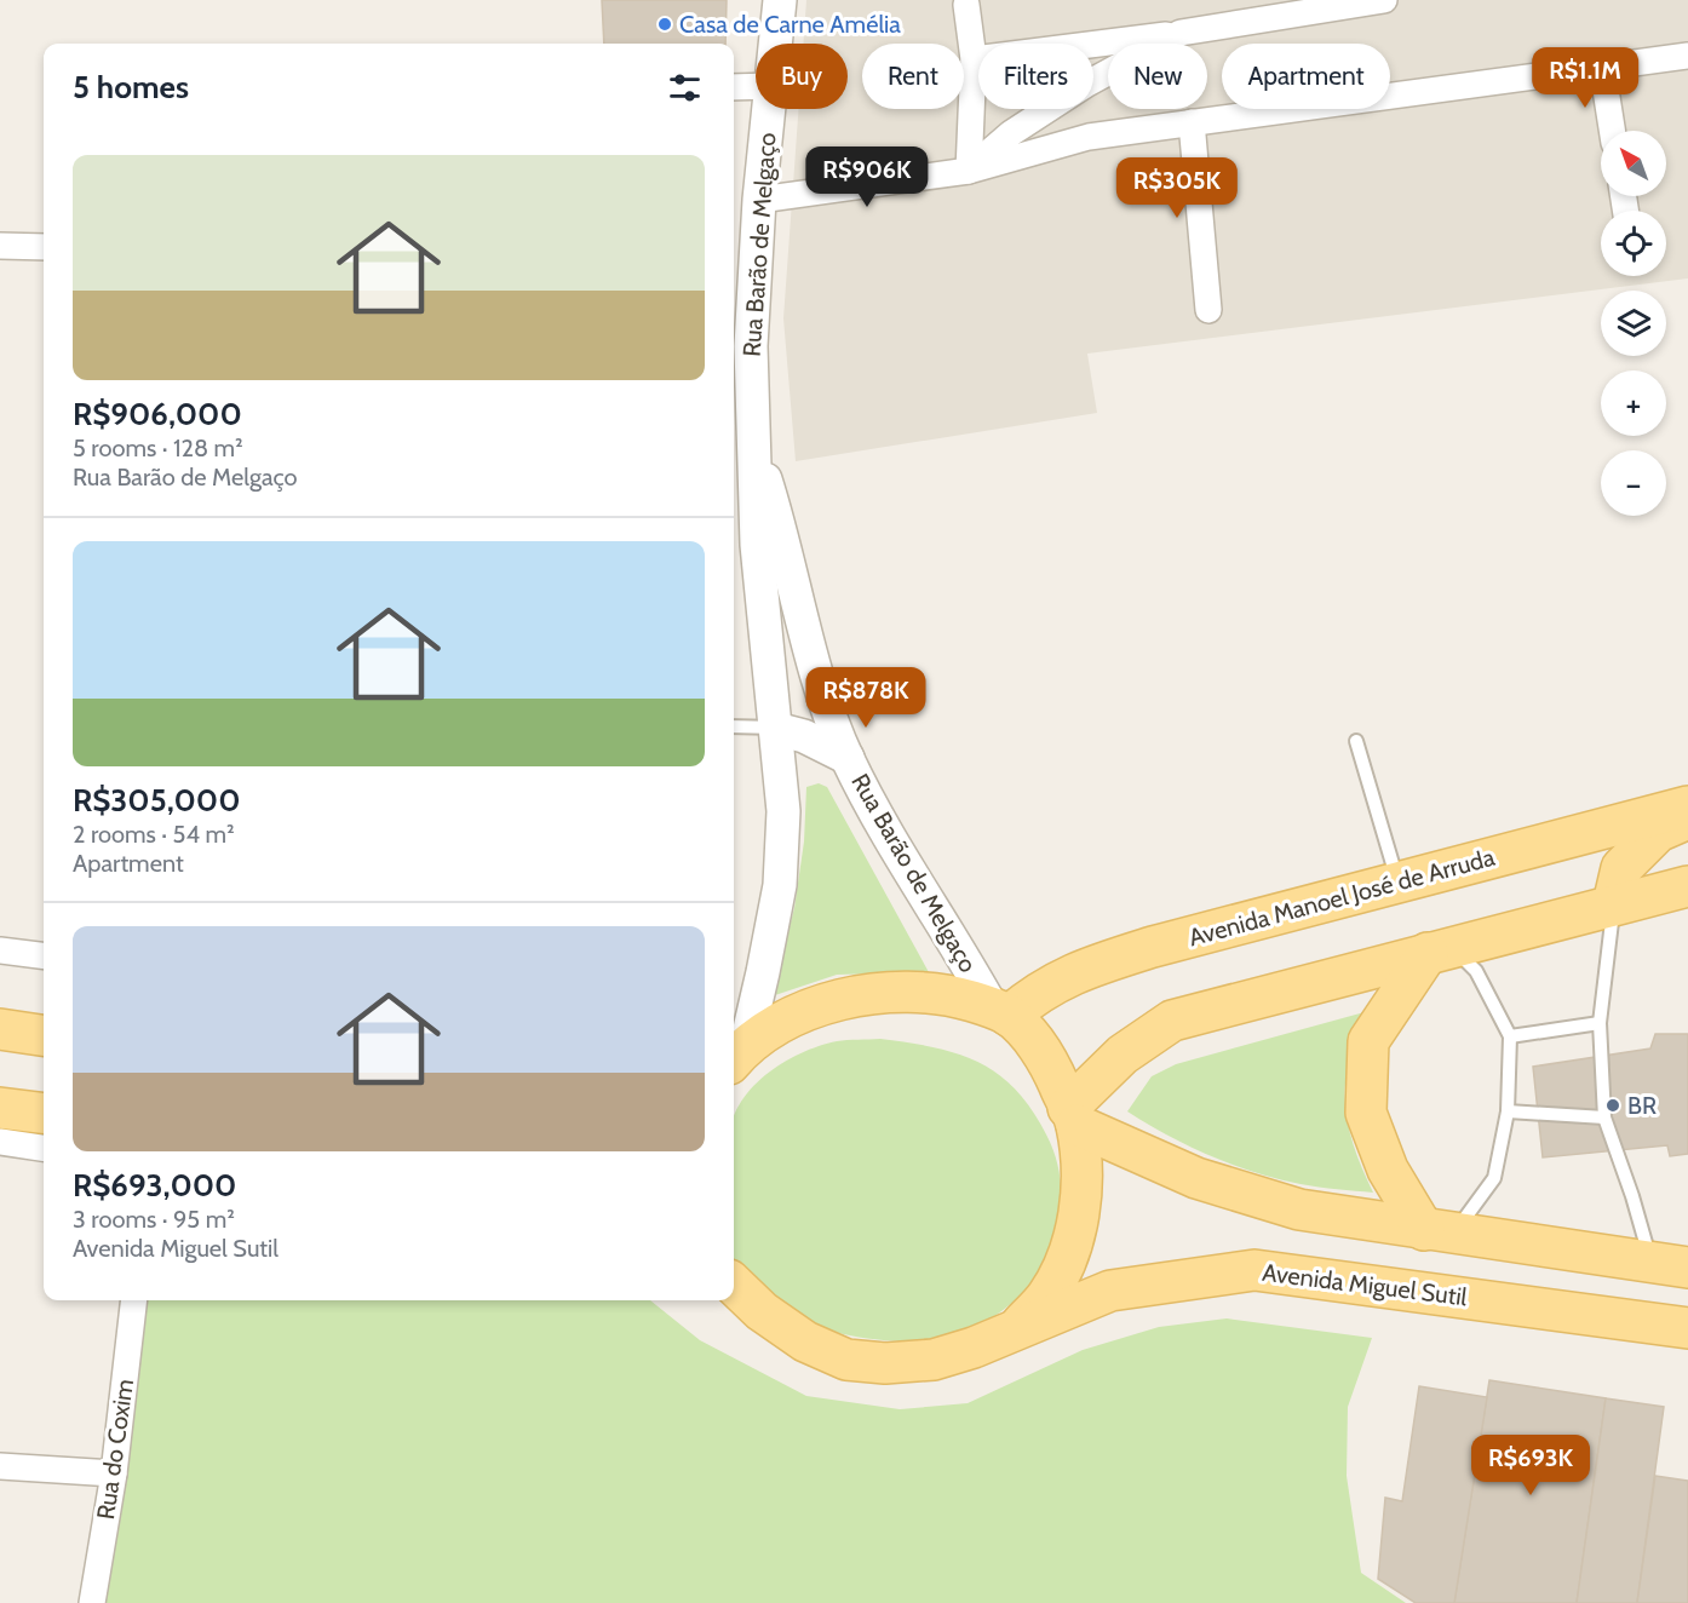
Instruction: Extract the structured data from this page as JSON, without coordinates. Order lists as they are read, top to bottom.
{
  "streets": {
    "main road": ["Avenida Manoel José de Arruda", "Avenida Miguel Sutil"],
    "street": ["Rua Barão de Melgaço", "Rua do Coxim"]
  },
  "crossings": [
    ["Rua Barão de Melgaço", "Avenida Manoel José de Arruda"]
  ],
  "places": ["Casa de Carne Amélia", "BR"],
  "north": "top left",
  "page": {
    "chip": [
      "Buy",
      "Rent",
      "Filters",
      "New",
      "Apartment"
    ],
    "heading": "5 homes",
    "price": [
      "R$1.1M",
      "R$906K",
      "R$305K",
      "R$878K",
      "R$693K"
    ],
    "map_buttons": ["+", "−"],
    "list": [
      {
        "name": "R$906,000",
        "note": "5 rooms · 128 m² · Rua Barão de Melgaço"
      },
      {
        "name": "R$305,000",
        "note": "2 rooms · 54 m² · Apartment"
      },
      {
        "name": "R$693,000",
        "note": "3 rooms · 95 m² · Avenida Miguel Sutil"
      }
    ]
  }
}
